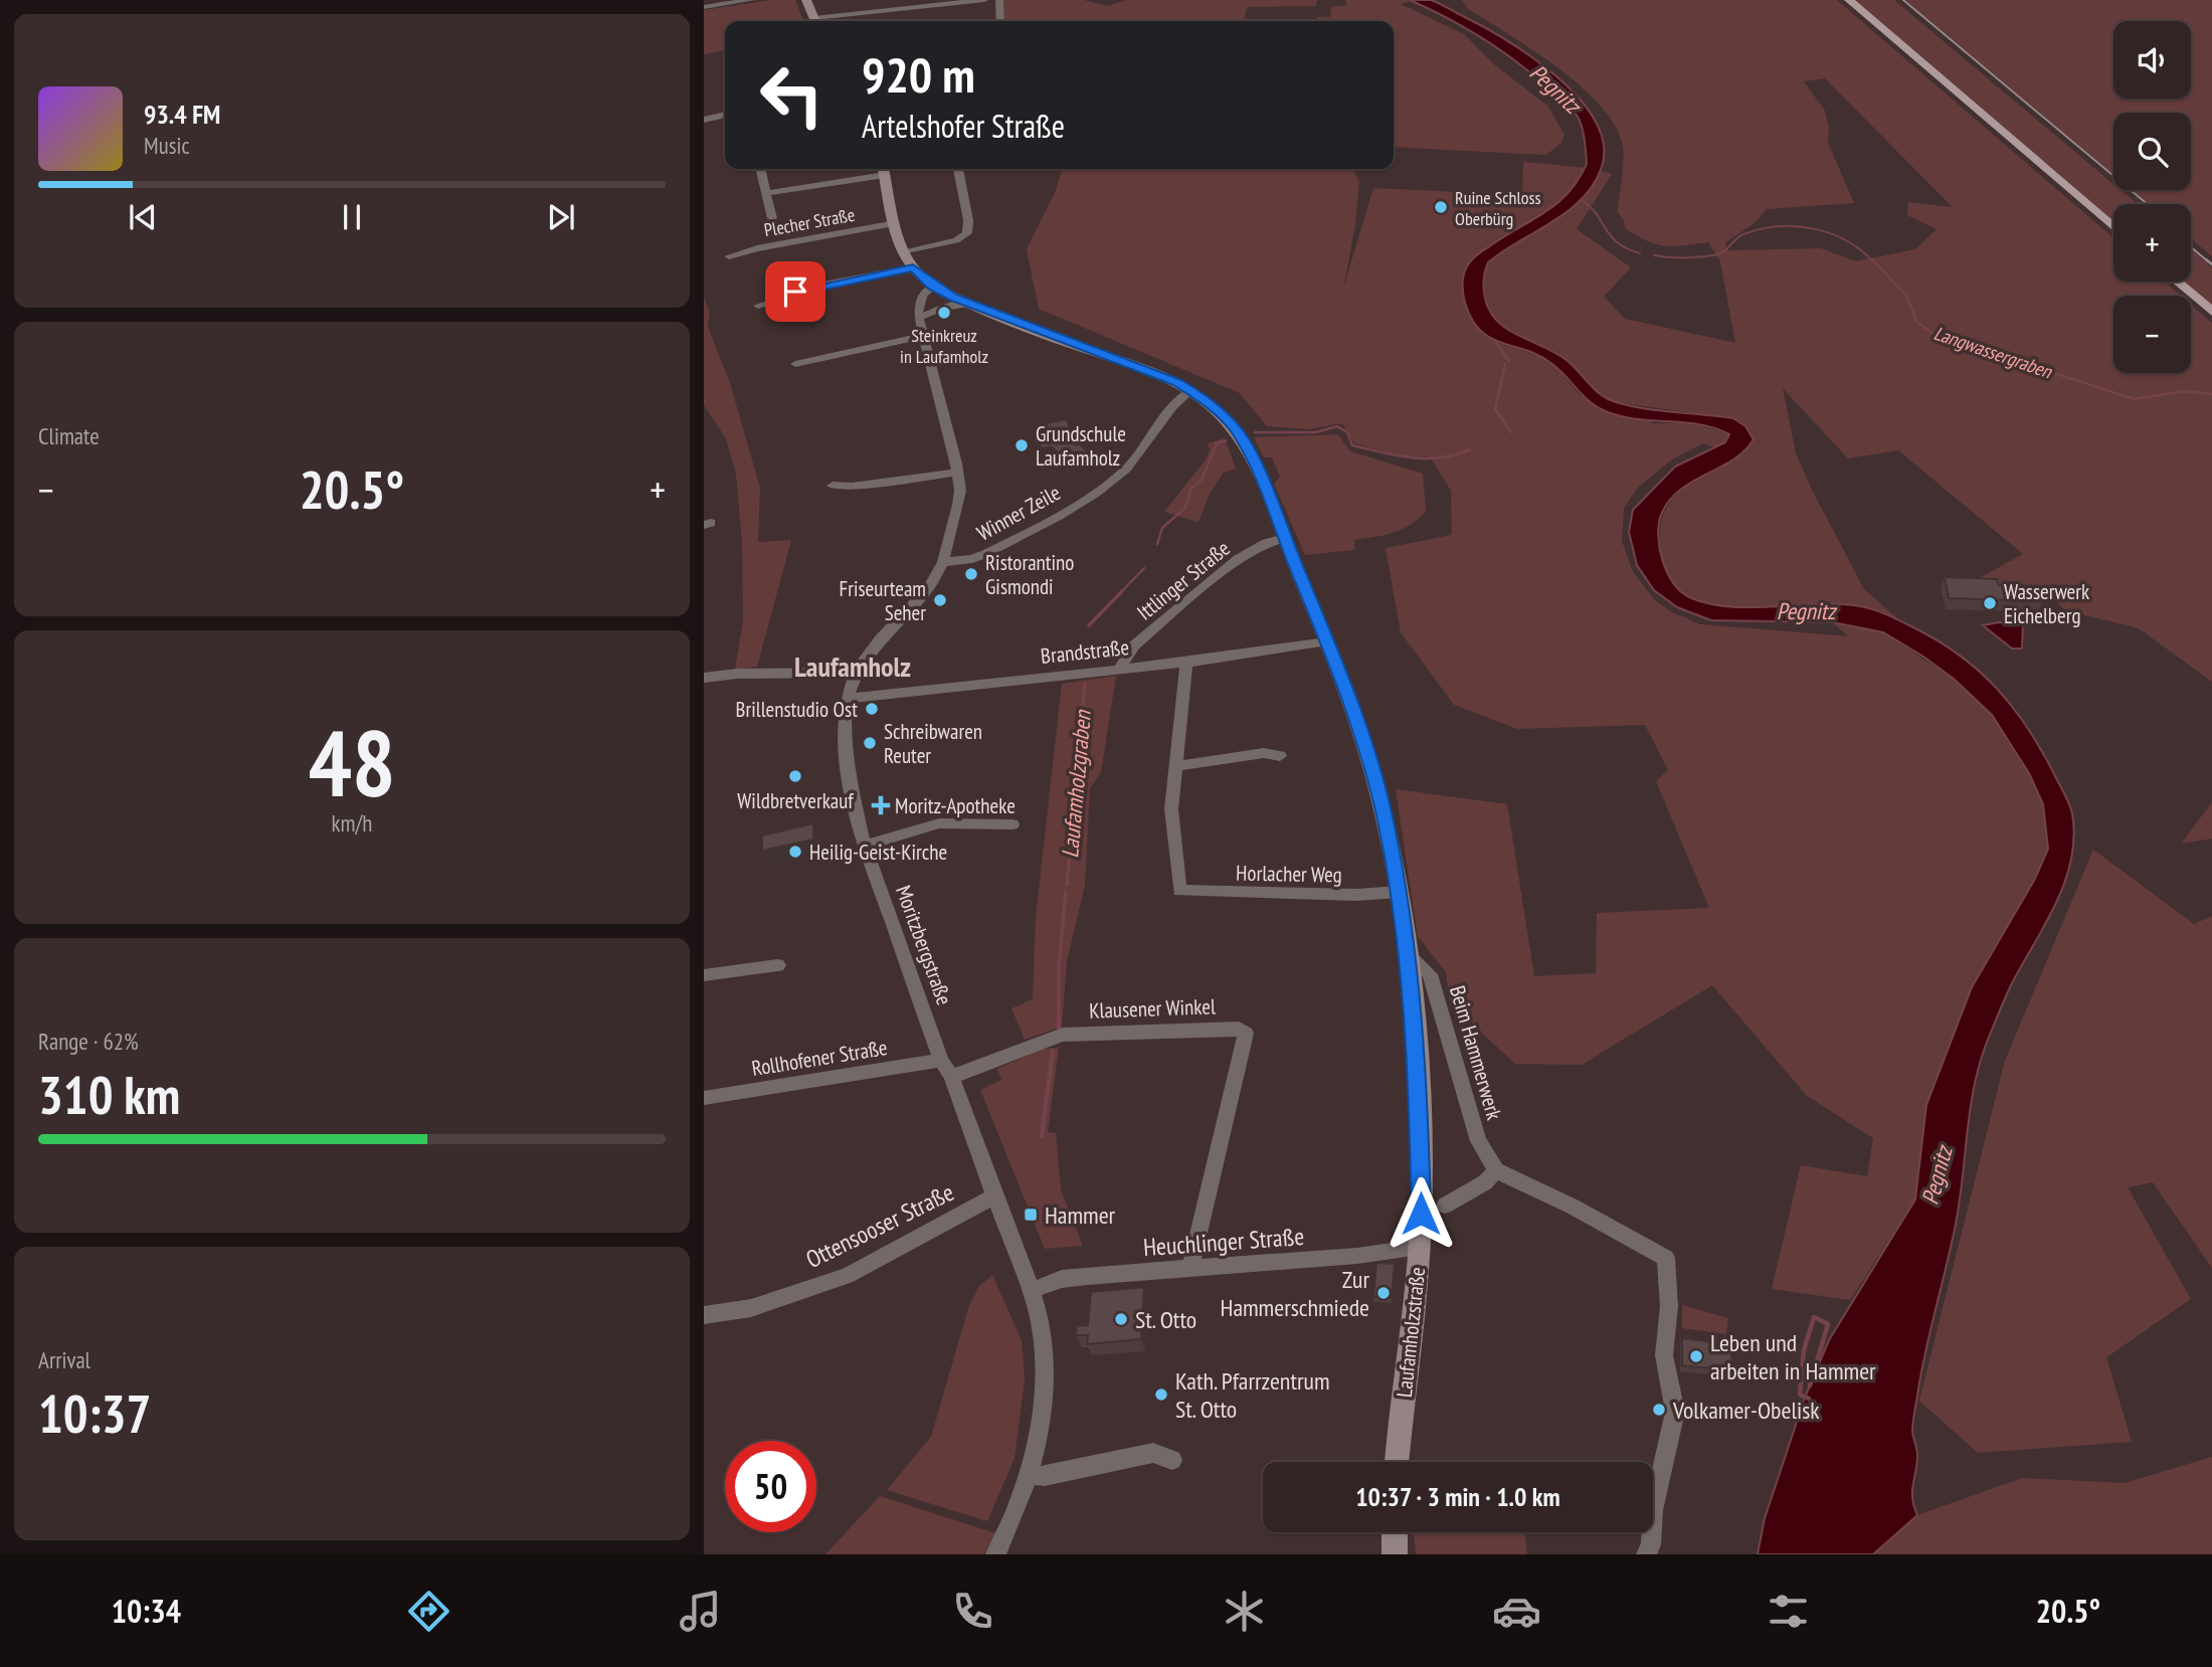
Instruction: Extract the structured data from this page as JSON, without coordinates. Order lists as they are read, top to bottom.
{
  "streets": {
    "main road": ["Laufamholzstraße"],
    "street": [
      "Plecher Straße",
      "Winner Zeile",
      "Ittlinger Straße",
      "Brandstraße",
      "Horlacher Weg",
      "Moritzbergstraße",
      "Klausener Winkel",
      "Beim Hammerwerk",
      "Rollhofener Straße",
      "Ottensooser Straße",
      "Heuchlinger Straße"
    ]
  },
  "crossings": [
    ["Plecher Straße", "Laufamholzstraße"],
    ["Winner Zeile", "Moritzbergstraße"],
    ["Winner Zeile", "Laufamholzstraße"],
    ["Ittlinger Straße", "Brandstraße"],
    ["Ittlinger Straße", "Laufamholzstraße"],
    ["Brandstraße", "Moritzbergstraße"],
    ["Brandstraße", "Laufamholzstraße"],
    ["Horlacher Weg", "Laufamholzstraße"],
    ["Moritzbergstraße", "Klausener Winkel"],
    ["Moritzbergstraße", "Rollhofener Straße"],
    ["Moritzbergstraße", "Ottensooser Straße"],
    ["Moritzbergstraße", "Heuchlinger Straße"],
    ["Klausener Winkel", "Heuchlinger Straße"],
    ["Beim Hammerwerk", "Laufamholzstraße"],
    ["Heuchlinger Straße", "Laufamholzstraße"]
  ],
  "districts": ["Laufamholz"],
  "water": ["Pegnitz", "Langwassergraben", "Laufamholzgraben"],
  "places": {
    "other": [
      "Ruine Schloss Oberbürg",
      "Steinkreuz in Laufamholz",
      "Grundschule Laufamholz",
      "Ristorantino Gismondi",
      "Friseurteam Seher",
      "Wasserwerk Eichelberg",
      "Brillenstudio Ost",
      "Schreibwaren Reuter",
      "Wildbretverkauf",
      "Heilig-Geist-Kirche",
      "Zur Hammerschmiede",
      "St. Otto",
      "Leben und arbeiten in Hammer",
      "Kath. Pfarrzentrum St. Otto",
      "Volkamer-Obelisk"
    ],
    "health": ["Moritz-Apotheke"],
    "transit": ["Hammer"]
  },
  "page": {
    "map_buttons": ["+", "−"],
    "turn": ["920 m", "Artelshofer Straße"],
    "song": ["93.4 FM", "Music"],
    "tile": [
      "Climate",
      ["48", "km/h"],
      ["Range · 62%", "310 km"],
      ["Arrival", "10:37"]
    ],
    "heat": ["−", "20.5°", "+"],
    "limit": "50",
    "trip": "10:37 · 3 min · 1.0 km",
    "tabs": ["10:34", "20.5°"]
  }
}
